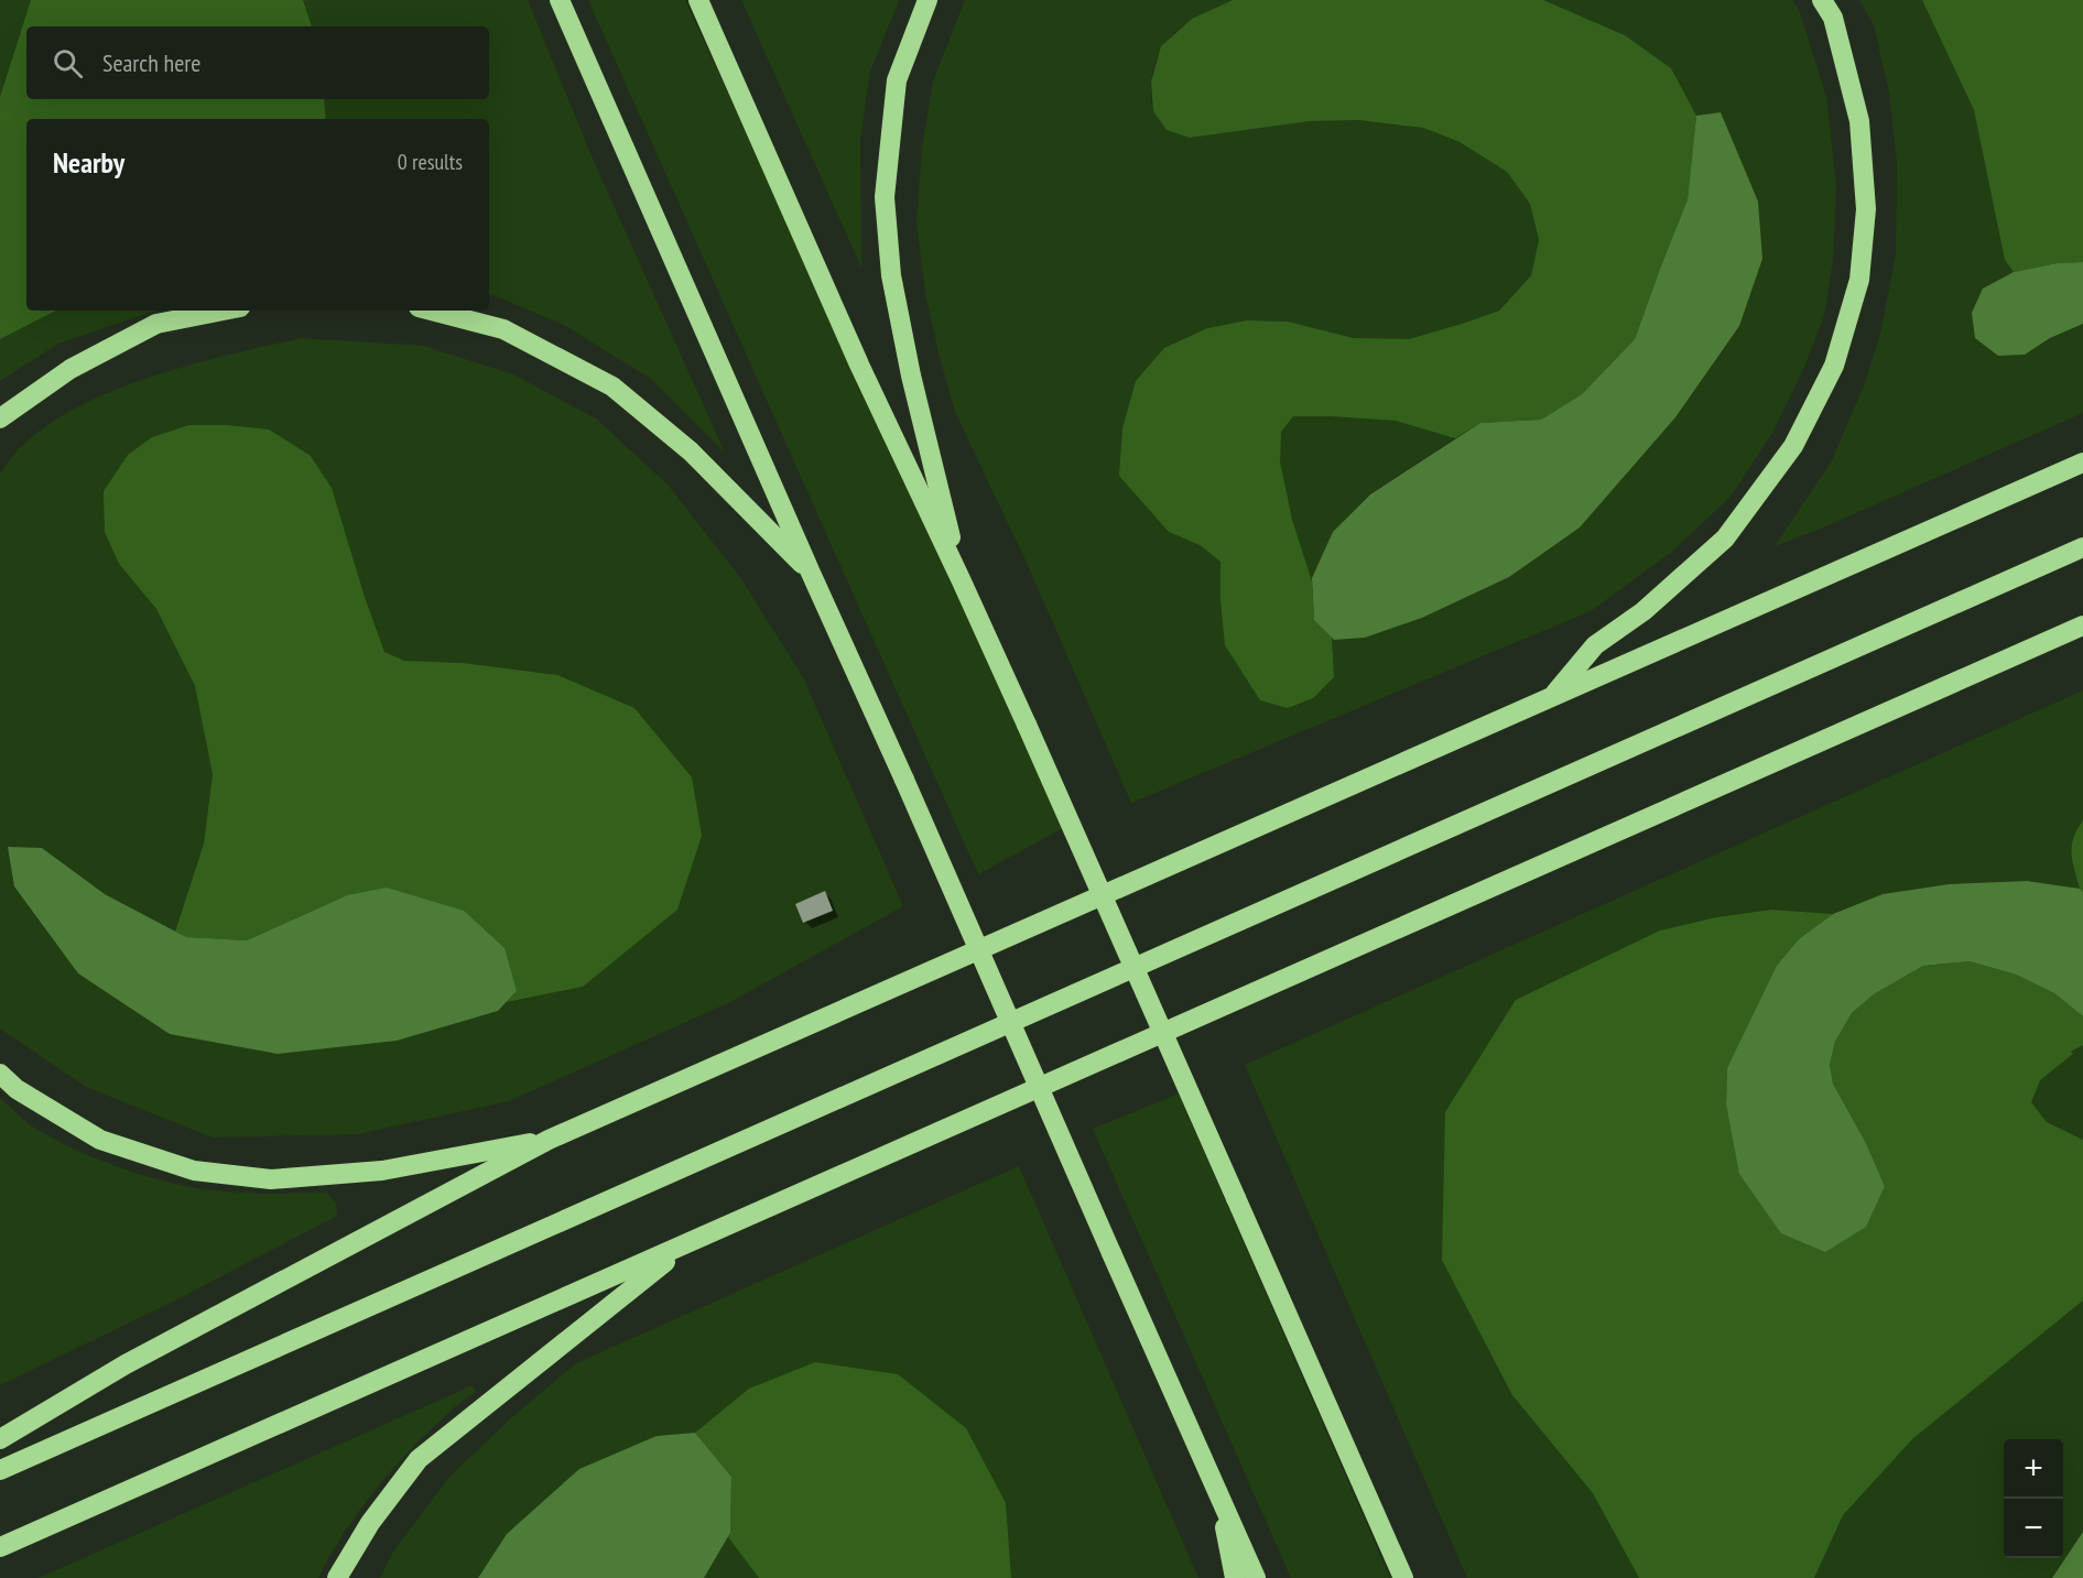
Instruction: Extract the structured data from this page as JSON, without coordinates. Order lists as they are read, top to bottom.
{
  "page": {
    "search": "Search here",
    "heading": ["Nearby", "0 results"],
    "map_buttons": ["+", "−"]
  }
}
